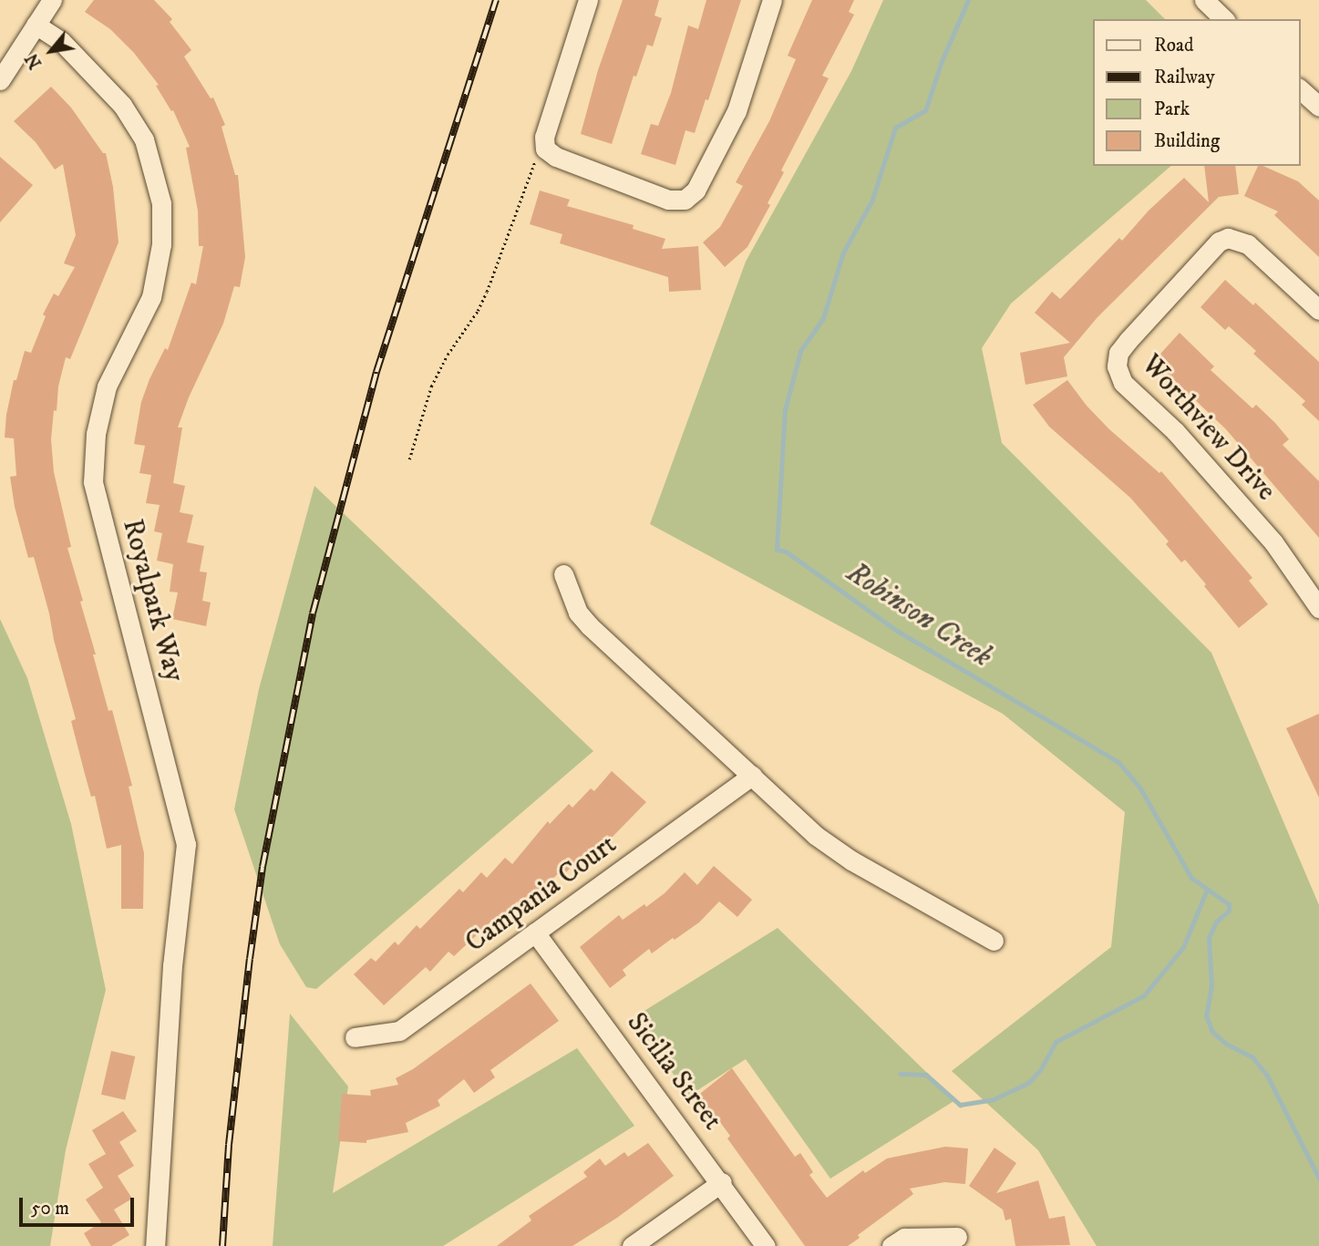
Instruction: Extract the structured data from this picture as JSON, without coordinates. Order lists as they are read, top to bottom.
{
  "streets": {
    "street": [
      "Worthview Drive",
      "Royalpark Way",
      "Campania Court",
      "Sicilia Street"
    ]
  },
  "crossings": [
    ["Campania Court", "Sicilia Street"]
  ],
  "water": ["Robinson Creek"],
  "legend": [
    "Road",
    "Railway",
    "Park",
    "Building"
  ],
  "scale_bar": "50 m",
  "north": "bottom left"
}
